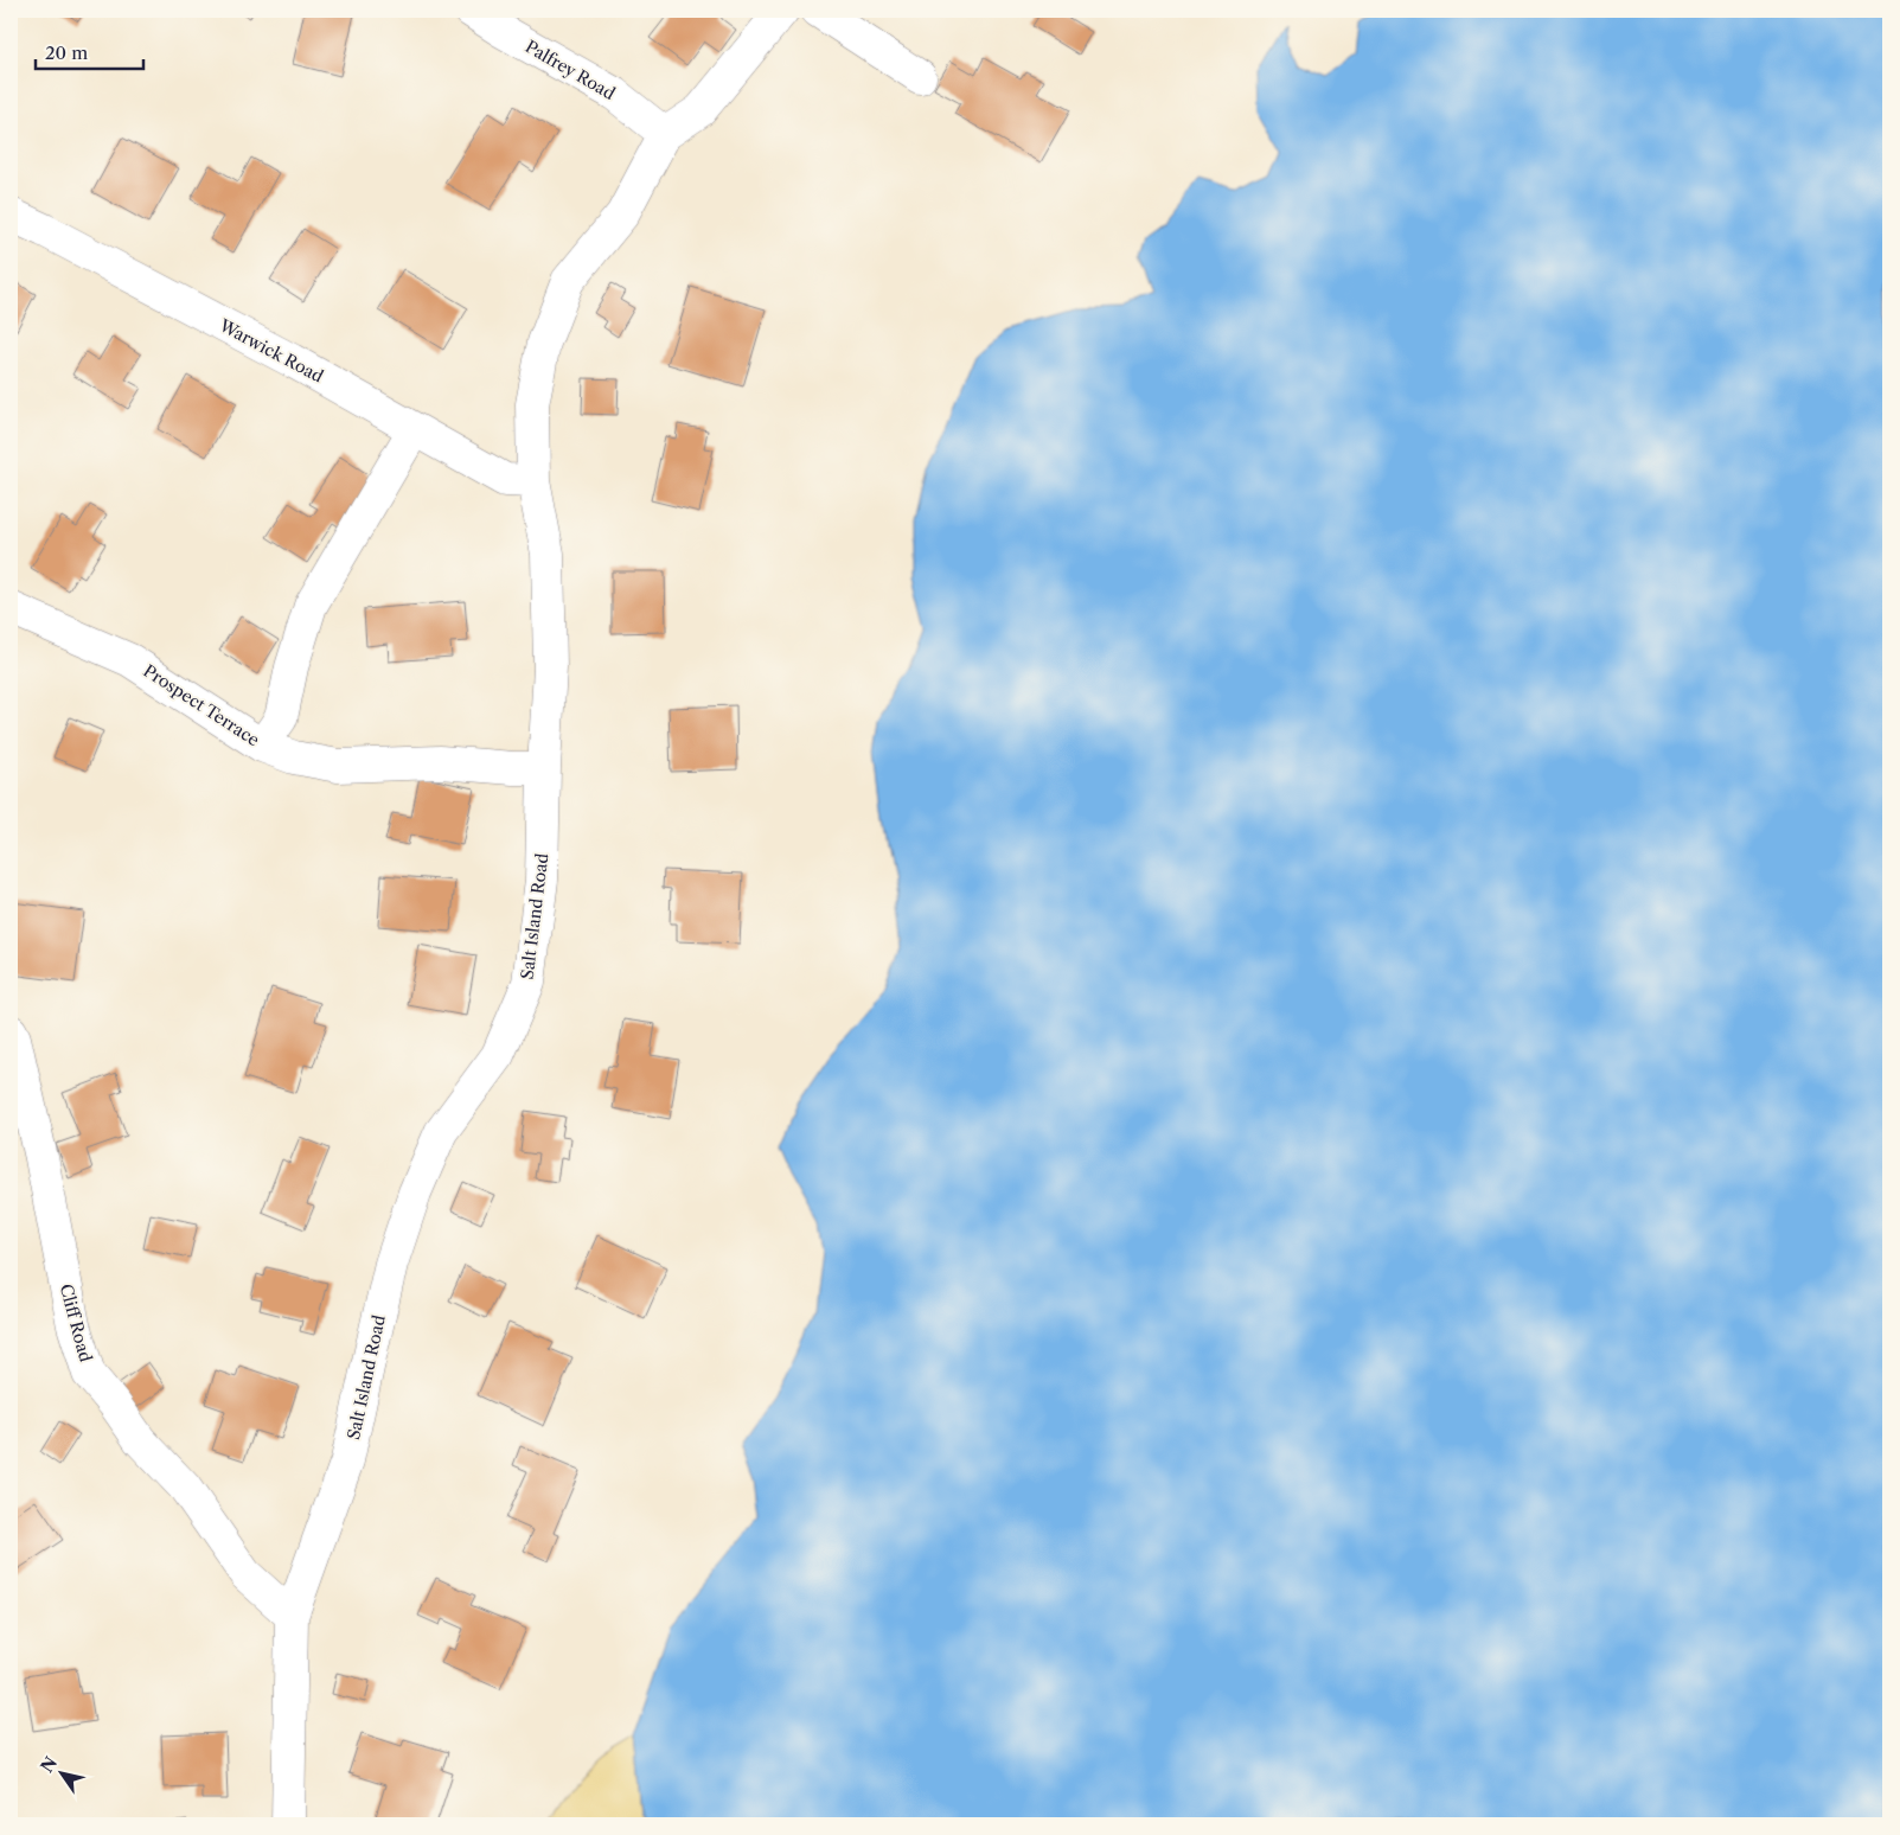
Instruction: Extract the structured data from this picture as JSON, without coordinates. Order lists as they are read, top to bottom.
{
  "streets": {
    "street": [
      "Palfrey Road",
      "Warwick Road",
      "Prospect Terrace",
      "Salt Island Road",
      "Cliff Road"
    ]
  },
  "crossings": [
    ["Palfrey Road", "Salt Island Road"],
    ["Warwick Road", "Salt Island Road"],
    ["Prospect Terrace", "Salt Island Road"],
    ["Salt Island Road", "Cliff Road"]
  ],
  "scale_bar": "20 m",
  "north": "top left"
}
